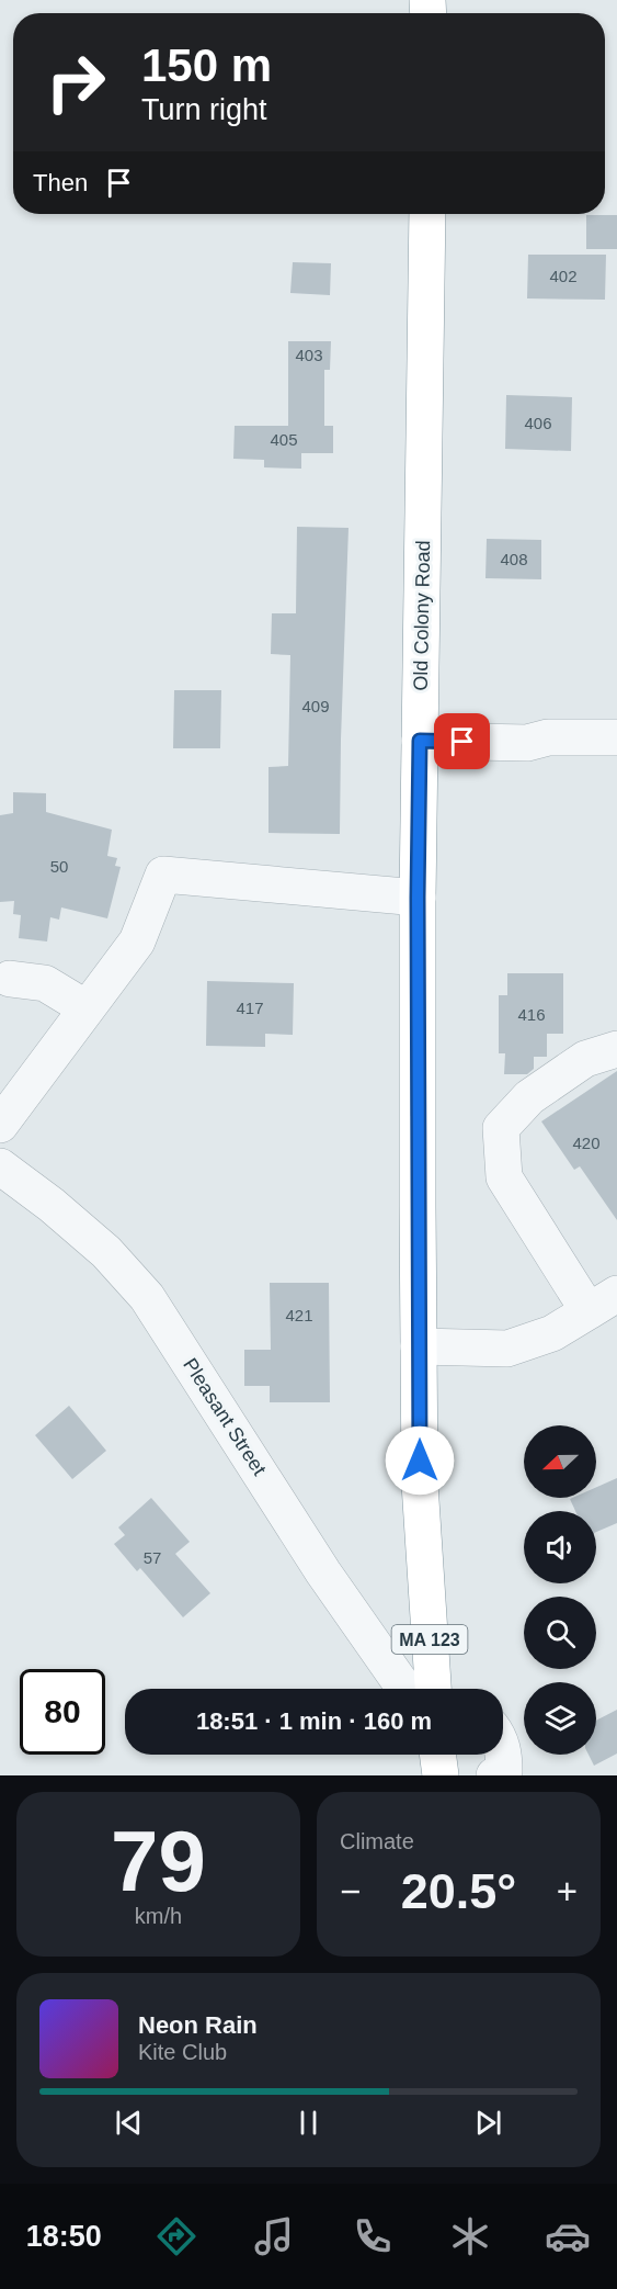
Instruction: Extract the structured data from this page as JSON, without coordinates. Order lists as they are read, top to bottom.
{
  "streets": {
    "highway": ["Old Colony Road", "MA 123"],
    "street": ["Pleasant Street"]
  },
  "house_numbers": [
    "402",
    "403",
    "406",
    "405",
    "408",
    "409",
    "50",
    "417",
    "416",
    "420",
    "421",
    "57"
  ],
  "north": "left",
  "page": {
    "turn": ["150 m", "Turn right"],
    "then": "Then",
    "limit": "80",
    "trip": "18:51 · 1 min · 160 m",
    "tile": [
      ["79", "km/h"],
      "Climate"
    ],
    "heat": ["−", "20.5°", "+"],
    "song": ["Neon Rain", "Kite Club"],
    "tabs": "18:50"
  }
}
